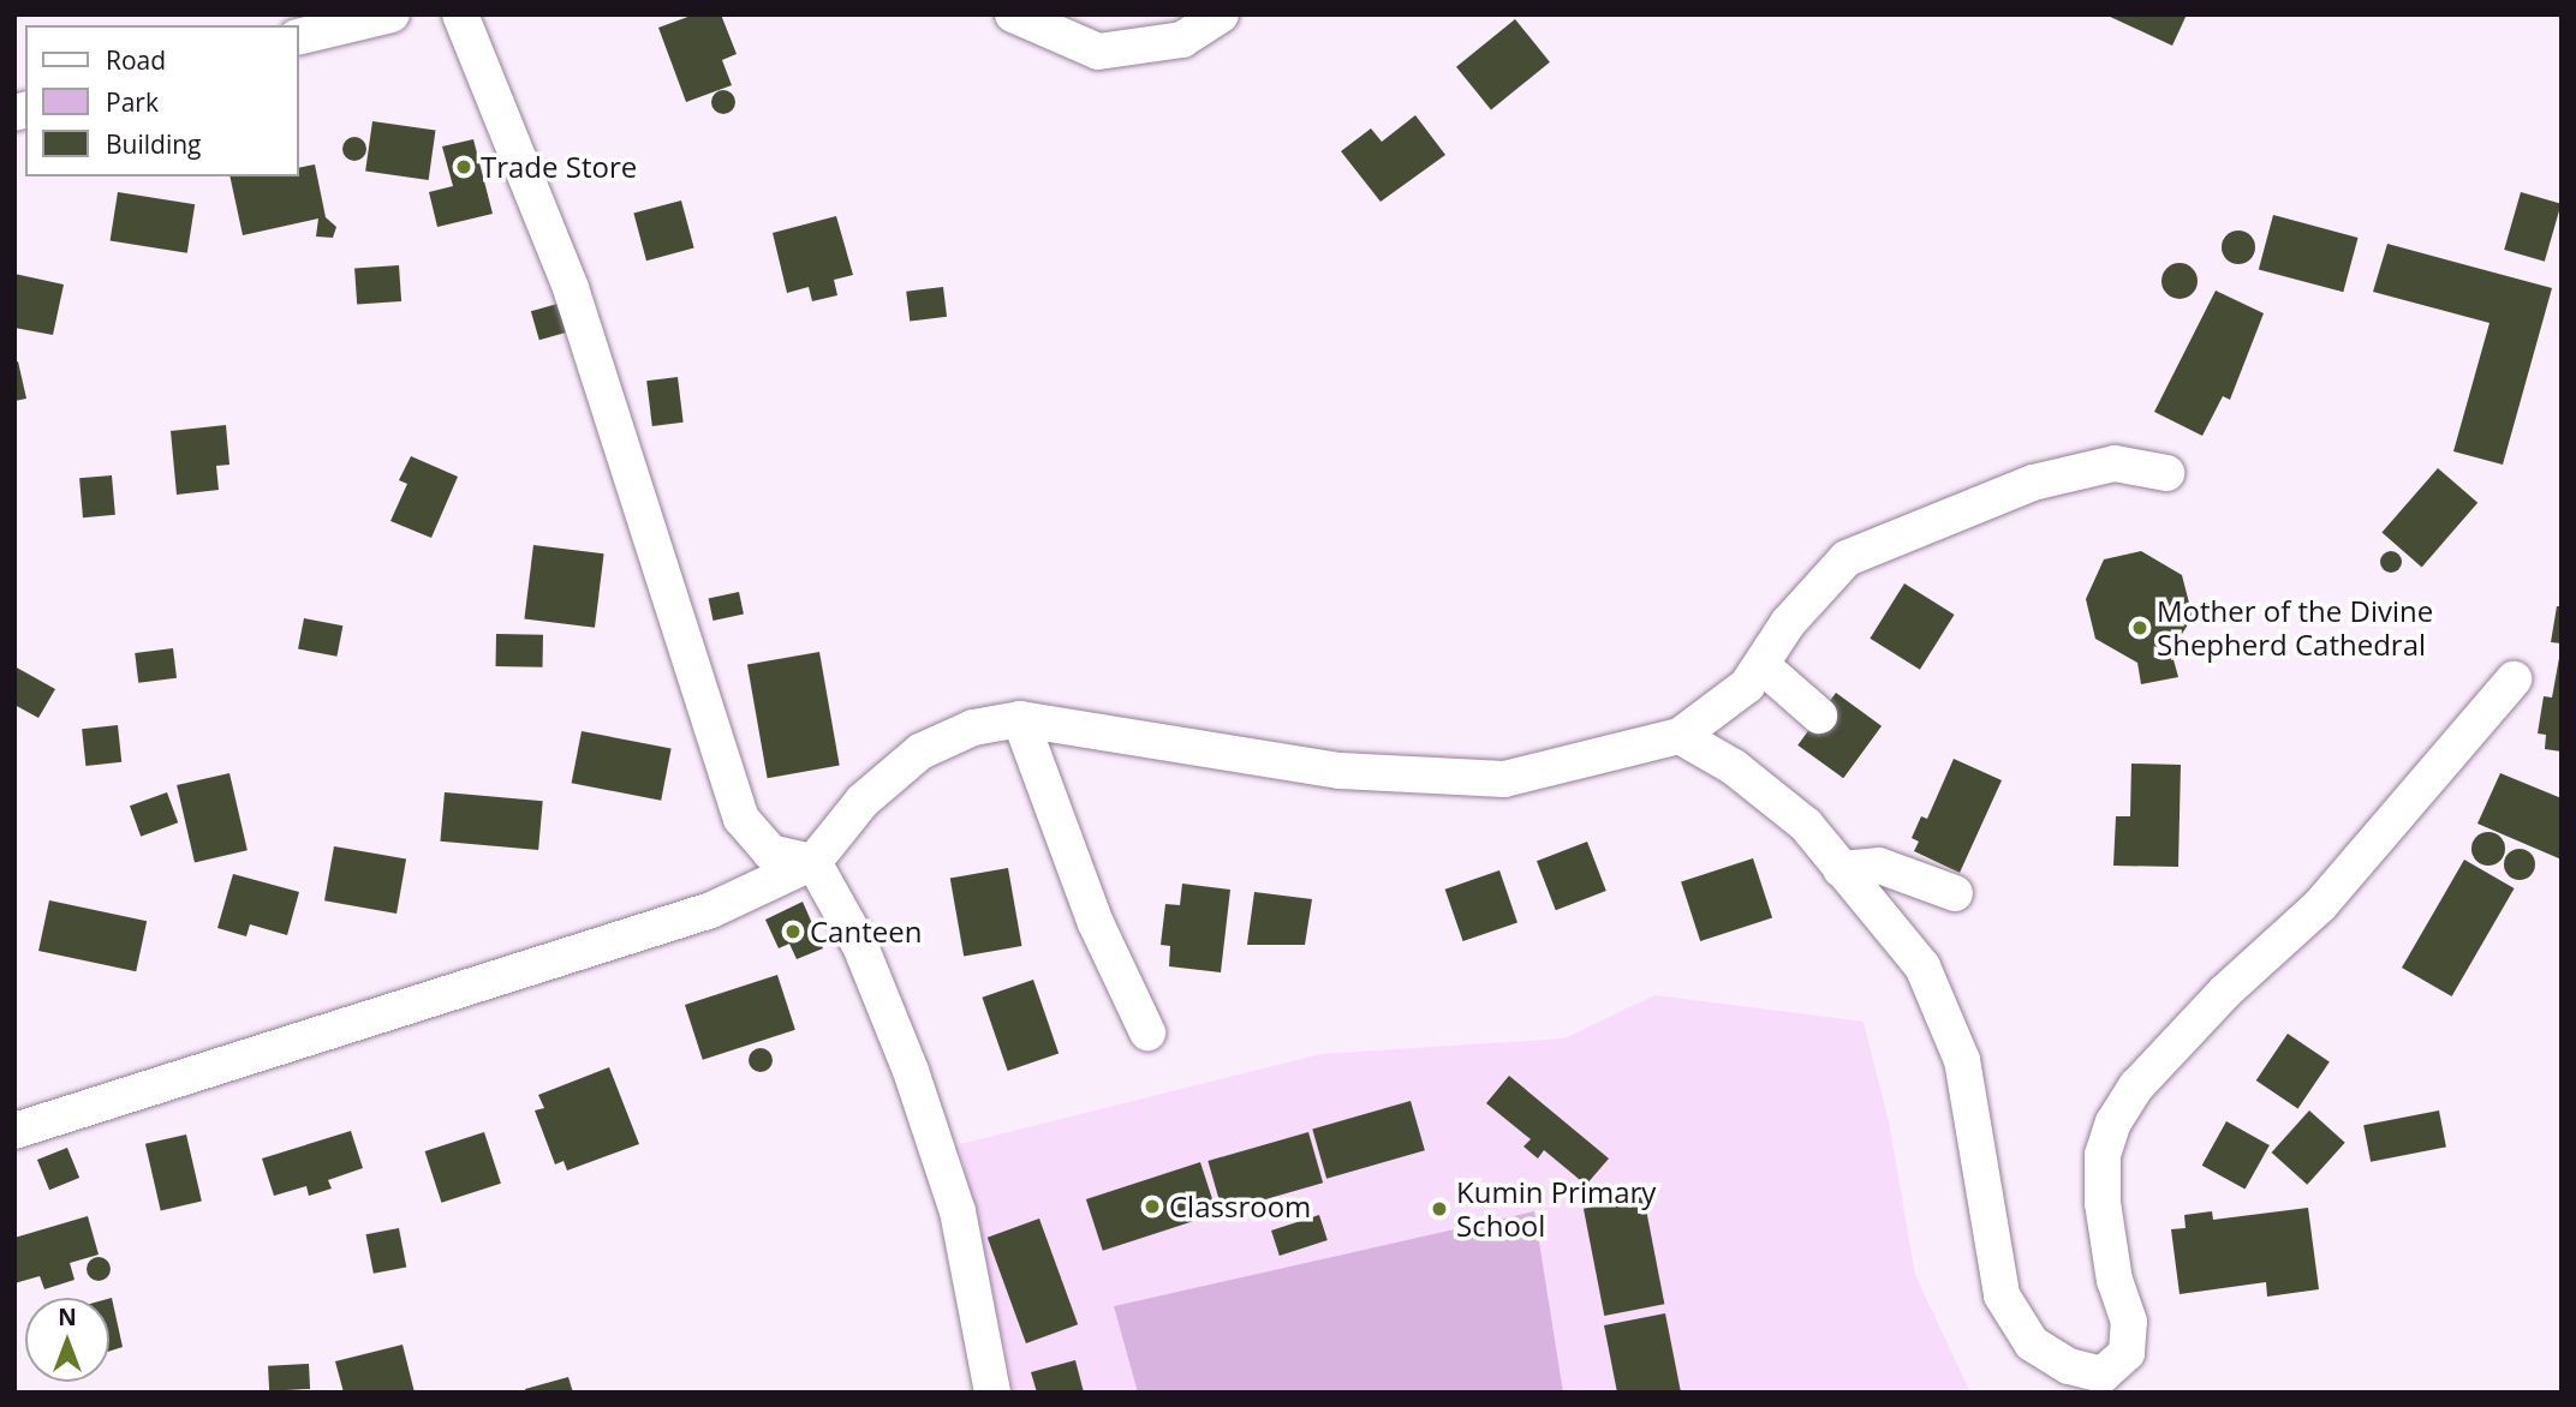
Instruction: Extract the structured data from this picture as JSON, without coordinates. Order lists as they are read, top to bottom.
{
  "places": [
    "Trade Store",
    "Mother of the Divine Shepherd Cathedral",
    "Canteen",
    "Classroom",
    "Kumin Primary School"
  ],
  "legend": ["Road", "Park", "Building"],
  "north": "top"
}
